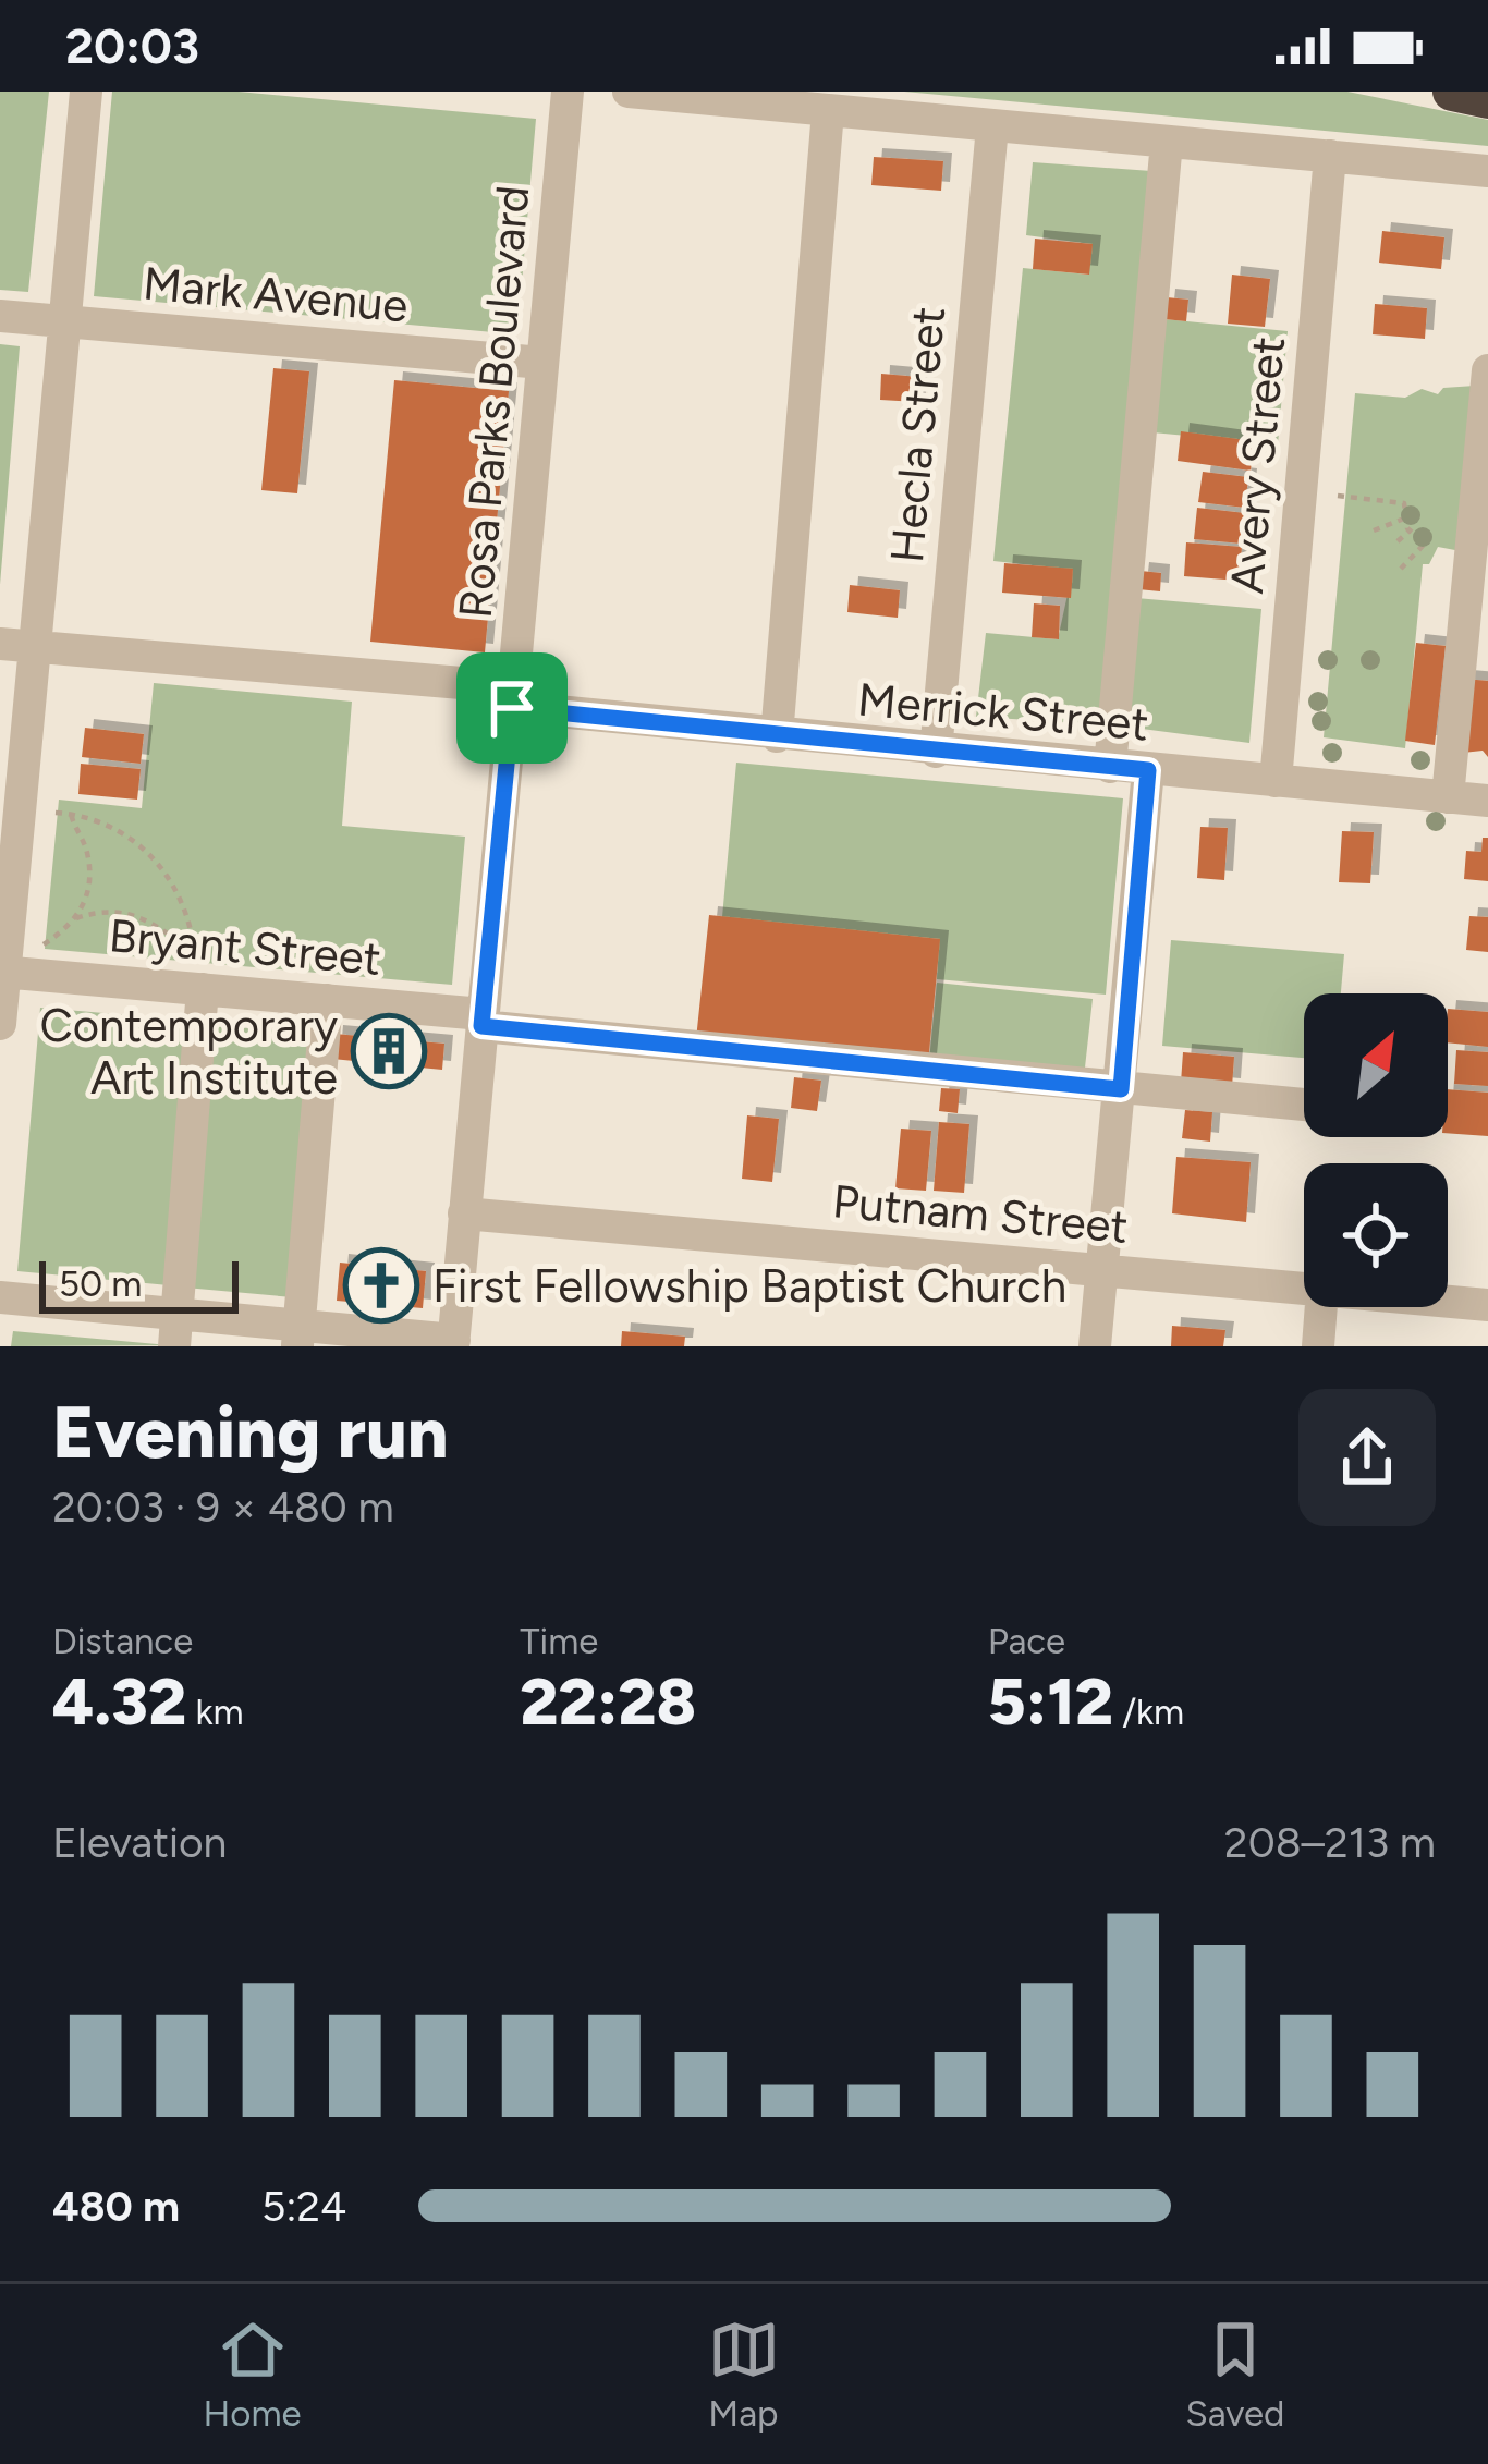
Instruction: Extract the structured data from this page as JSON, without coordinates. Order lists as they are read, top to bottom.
{
  "streets": {
    "street": [
      "Mark Avenue",
      "Rosa Parks Boulevard",
      "Hecla Street",
      "Avery Street",
      "Merrick Street",
      "Bryant Street",
      "Putnam Street"
    ]
  },
  "crossings": [
    ["Mark Avenue", "Rosa Parks Boulevard"],
    ["Rosa Parks Boulevard", "Merrick Street"],
    ["Rosa Parks Boulevard", "Bryant Street"],
    ["Rosa Parks Boulevard", "Putnam Street"],
    ["Hecla Street", "Merrick Street"],
    ["Avery Street", "Merrick Street"]
  ],
  "places": {
    "building": ["Contemporary Art Institute"],
    "church": ["First Fellowship Baptist Church"]
  },
  "scale_bar": "50 m",
  "north": "top right",
  "page": {
    "status": "20:03",
    "scale": "50 m",
    "heading": ["Evening run", "20:03 · 9 × 480 m"],
    "stats": [
      ["Distance", "4.32 km"],
      ["Time", "22:28"],
      ["Pace", "5:12 /km"]
    ],
    "chart": ["Elevation", "208–213 m"],
    "list": [
      {
        "name": "480 m",
        "note": "5:24"
      }
    ],
    "tabs": ["Home", "Map", "Saved"]
  }
}
